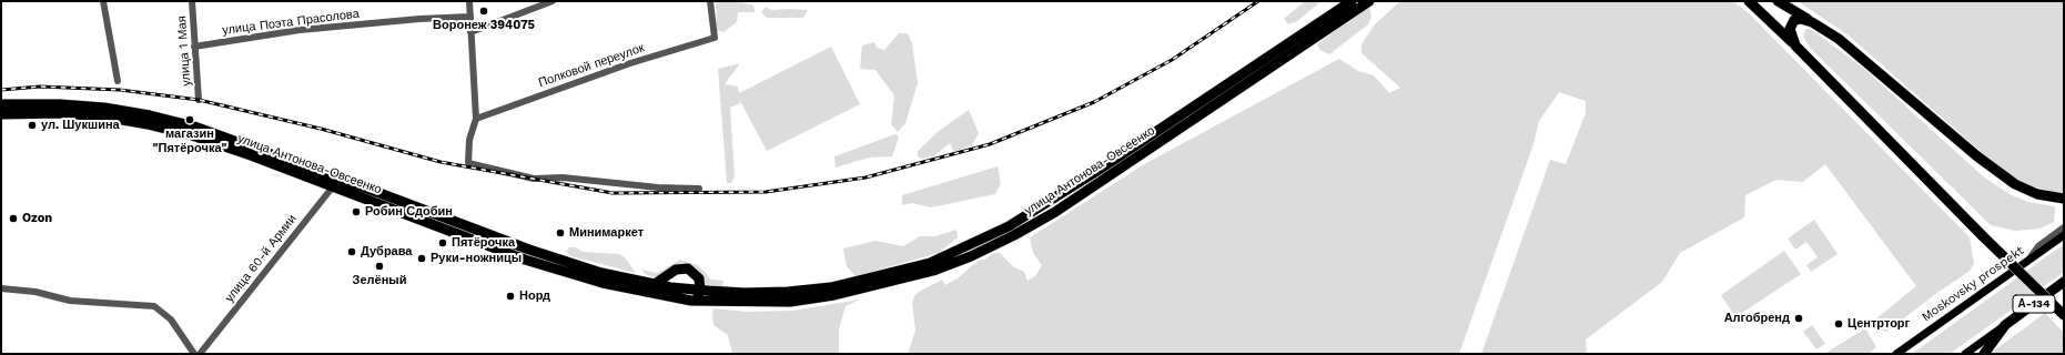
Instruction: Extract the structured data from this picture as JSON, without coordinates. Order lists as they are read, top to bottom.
{
  "streets": {
    "highway": ["улица Антонова-Овсеенко", "А-134"],
    "main road": ["Moskovsky prospekt"],
    "street": [
      "улица Поэта Прасолова",
      "улица 1 Мая",
      "Полковой переулок",
      "улица 60-й Армии"
    ]
  },
  "crossings": [
    ["улица Поэта Прасолова", "улица 1 Мая"],
    ["улица Антонова-Овсеенко", "улица 60-й Армии"]
  ],
  "places": [
    "Воронеж 394075",
    "магазин \"Пятёрочка\"",
    "ул. Шукшина",
    "Робин Сдобин",
    "Ozon",
    "Минимаркет",
    "Пятёрочка",
    "Дубрава",
    "Руки-ножницы",
    "Зелёный",
    "Норд",
    "Алгобренд",
    "Центрторг"
  ]
}
